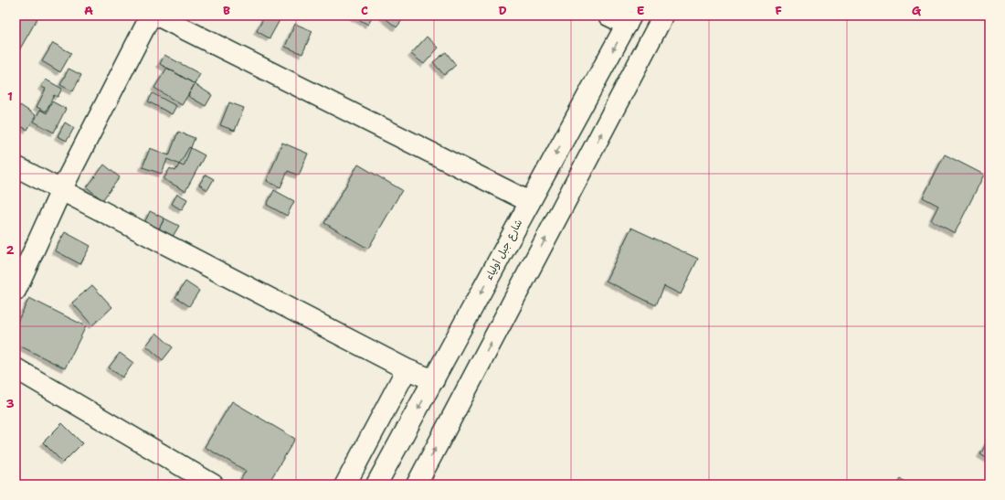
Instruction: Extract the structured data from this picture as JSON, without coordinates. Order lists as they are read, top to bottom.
{
  "streets": {
    "street": ["شارع جبل أولياء"]
  },
  "grid": {
    "columns": [
      "A",
      "B",
      "C",
      "D",
      "E",
      "F",
      "G"
    ],
    "rows": ["1", "2", "3"]
  }
}
